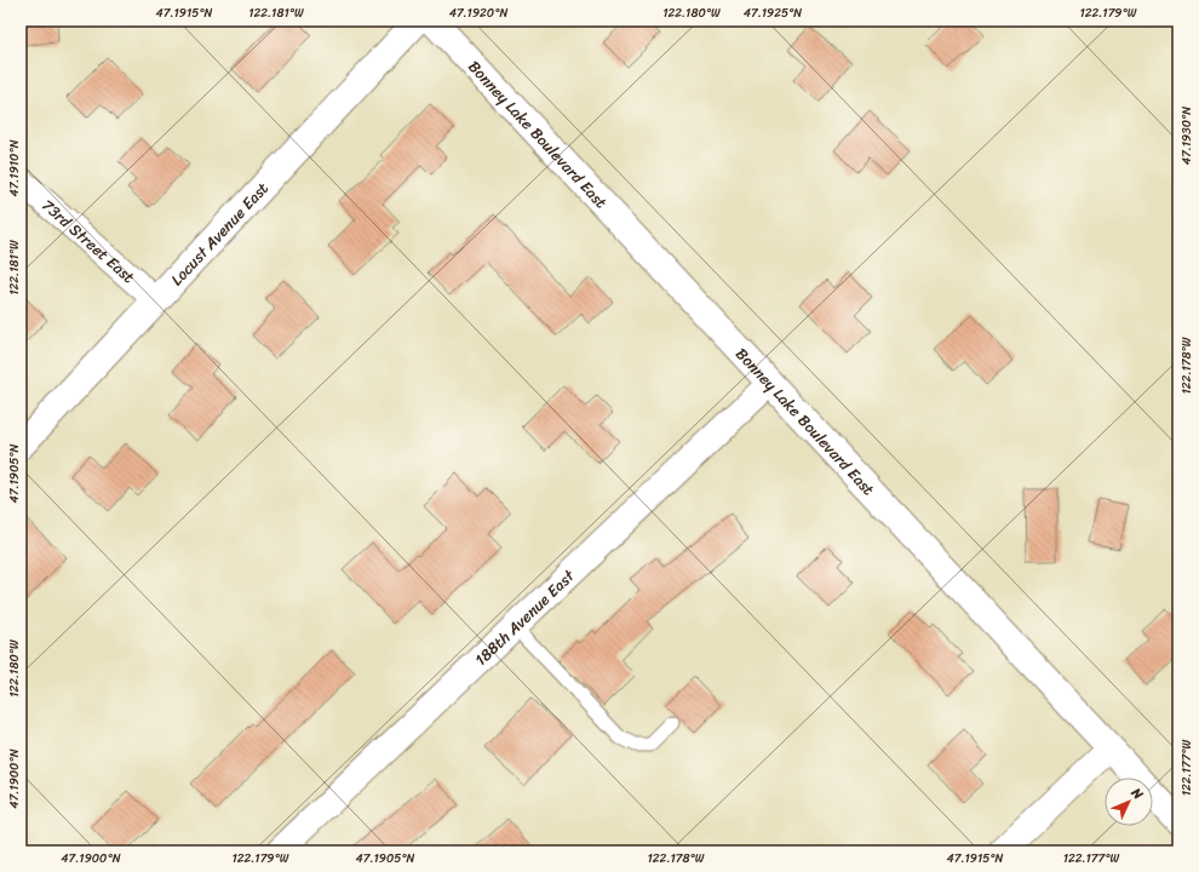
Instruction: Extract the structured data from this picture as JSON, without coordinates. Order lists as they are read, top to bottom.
{
  "streets": {
    "street": [
      "Bonney Lake Boulevard East",
      "Locust Avenue East",
      "73rd Street East",
      "188th Avenue East"
    ]
  },
  "crossings": [
    ["Bonney Lake Boulevard East", "188th Avenue East"],
    ["Locust Avenue East", "73rd Street East"]
  ],
  "north": "top right",
  "coordinates": [
    "47.1915°N",
    "122.181°W",
    "47.1920°N",
    "122.180°W",
    "47.1925°N",
    "122.179°W",
    "47.1930°N",
    "47.1910°N",
    "122.178°W",
    "47.1905°N",
    "122.177°W",
    "47.1900°N"
  ]
}
